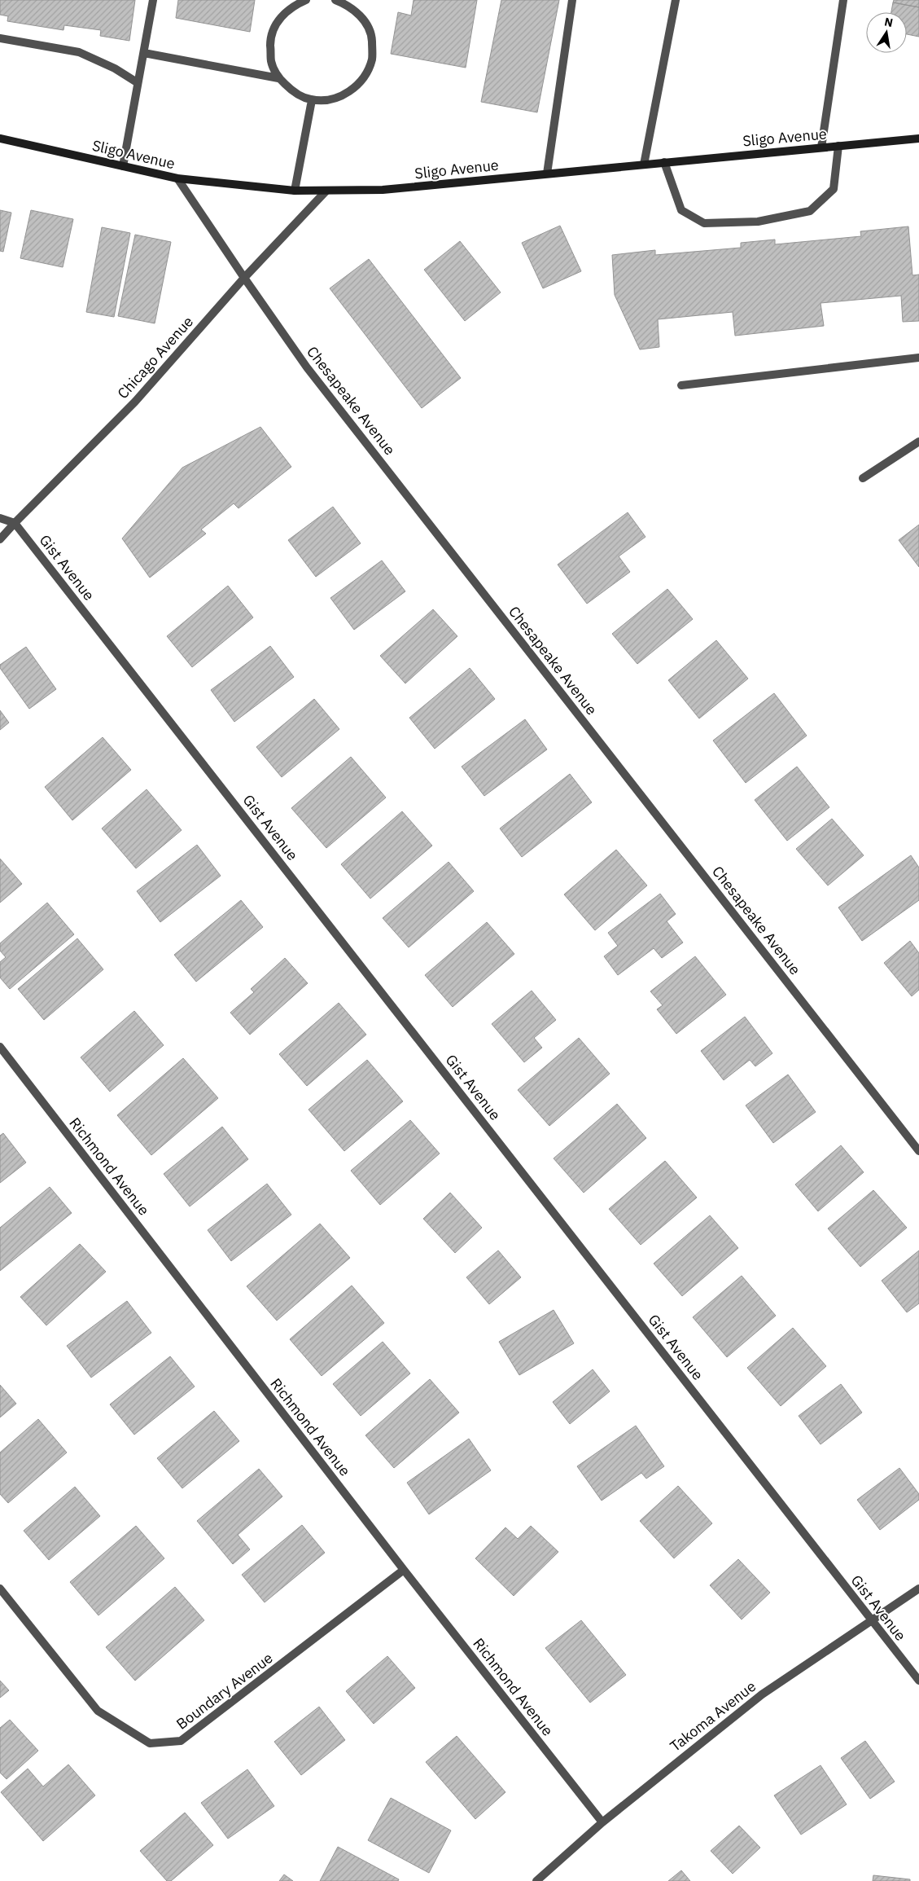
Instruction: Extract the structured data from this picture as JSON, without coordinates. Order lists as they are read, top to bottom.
{
  "streets": {
    "street": [
      "Sligo Avenue",
      "Chicago Avenue",
      "Chesapeake Avenue",
      "Gist Avenue",
      "Richmond Avenue",
      "Boundary Avenue",
      "Takoma Avenue"
    ]
  },
  "crossings": [
    ["Sligo Avenue", "Chicago Avenue"],
    ["Sligo Avenue", "Chesapeake Avenue"],
    ["Chicago Avenue", "Chesapeake Avenue"],
    ["Chicago Avenue", "Gist Avenue"],
    ["Gist Avenue", "Takoma Avenue"],
    ["Richmond Avenue", "Boundary Avenue"],
    ["Richmond Avenue", "Takoma Avenue"]
  ],
  "north": "top"
}
